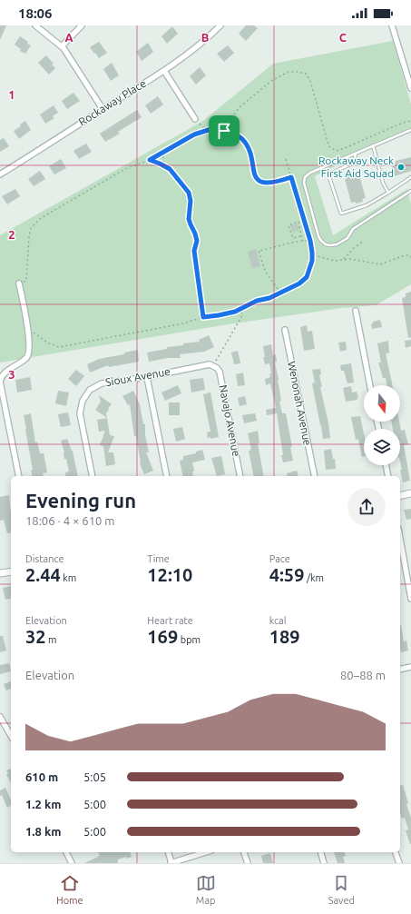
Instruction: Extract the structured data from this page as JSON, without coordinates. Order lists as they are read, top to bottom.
{
  "streets": {
    "street": [
      "Rockaway Place",
      "Sioux Avenue",
      "Wenonah Avenue",
      "Navajo Avenue"
    ]
  },
  "crossings": [
    ["Sioux Avenue", "Navajo Avenue"]
  ],
  "places": ["Rockaway Neck First Aid Squad"],
  "north": "bottom",
  "page": {
    "status": "18:06",
    "heading": ["Evening run", "18:06 · 4 × 610 m"],
    "stats": [
      ["Distance", "2.44 km"],
      ["Time", "12:10"],
      ["Pace", "4:59 /km"],
      ["Elevation", "32 m"],
      ["Heart rate", "169 bpm"],
      ["kcal", "189"]
    ],
    "chart": ["Elevation", "80–88 m"],
    "list": [
      {
        "name": "610 m",
        "note": "5:05"
      },
      {
        "name": "1.2 km",
        "note": "5:00"
      },
      {
        "name": "1.8 km",
        "note": "5:00"
      }
    ],
    "tabs": ["Home", "Map", "Saved"]
  },
  "grid": {
    "columns": ["A", "B", "C"],
    "rows": ["1", "2", "3"]
  }
}
